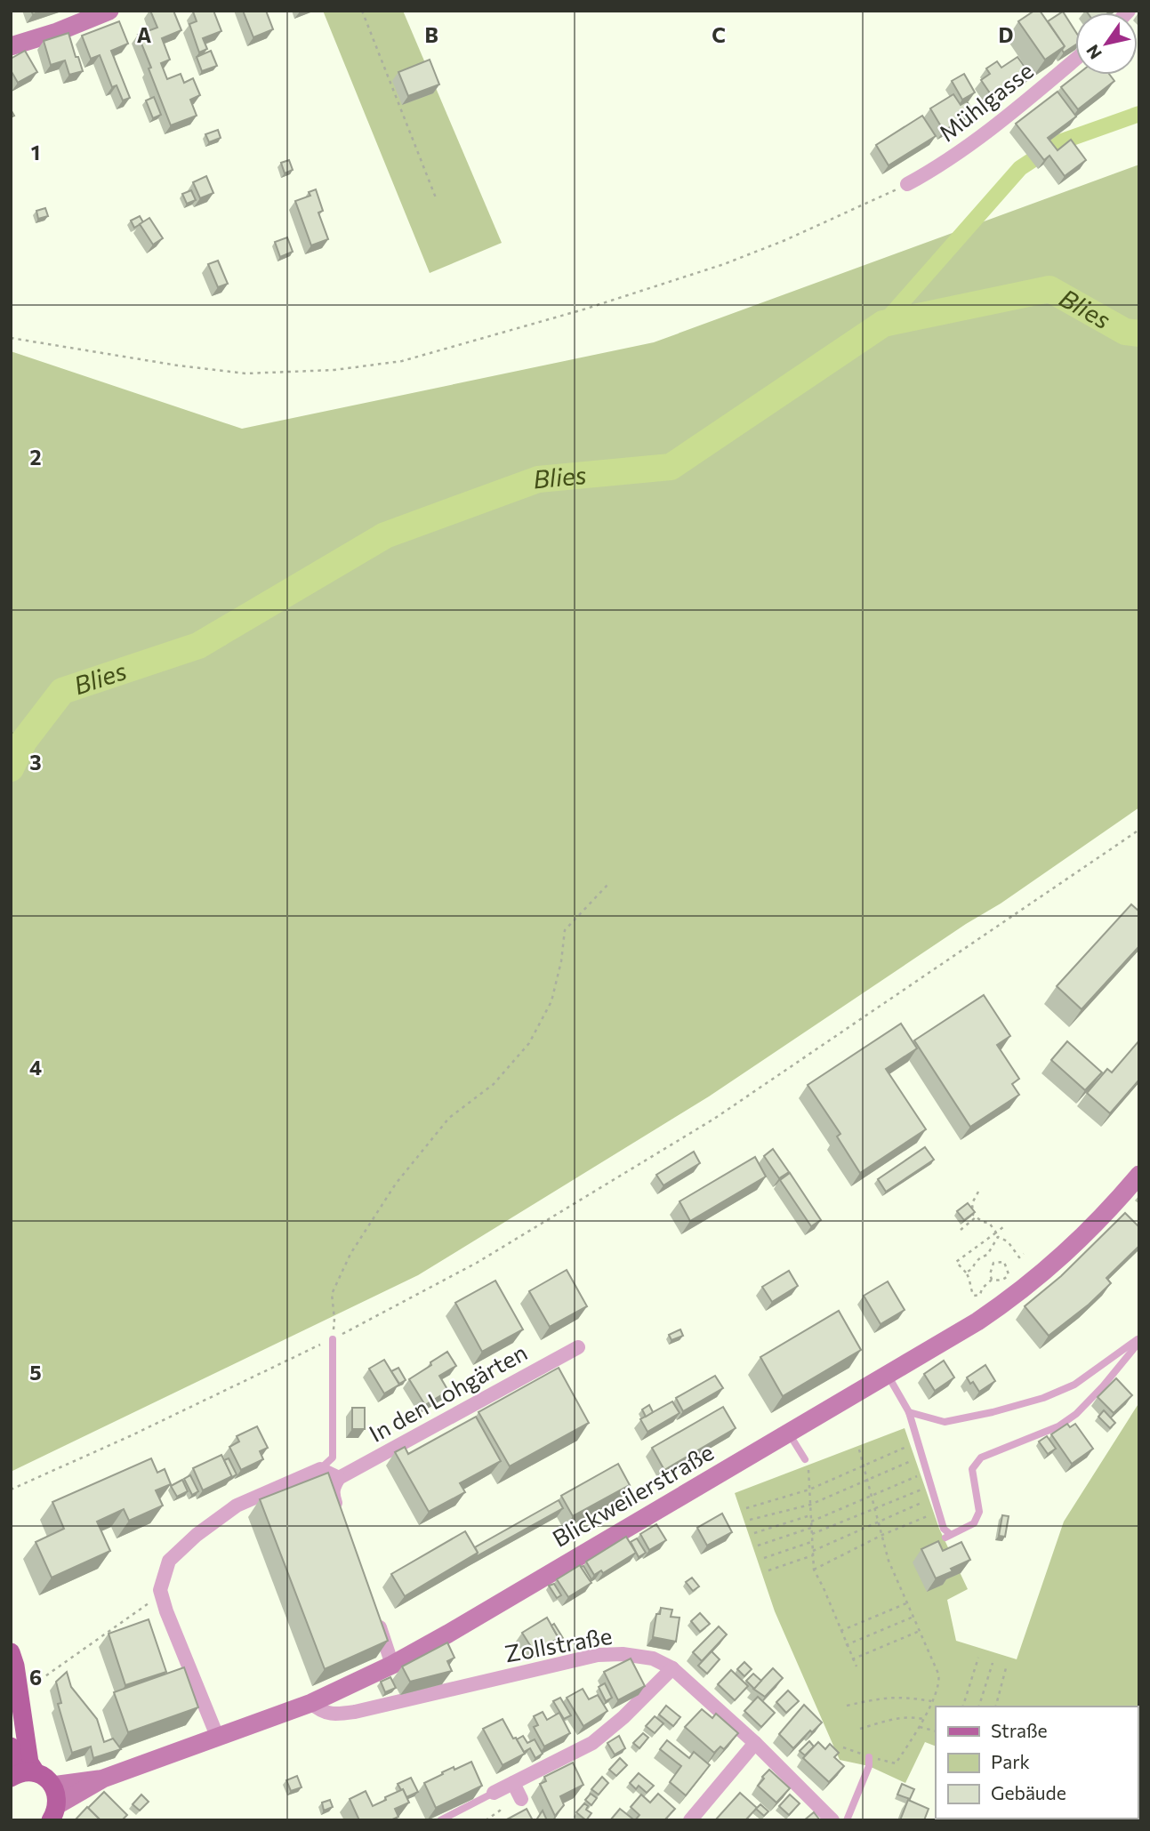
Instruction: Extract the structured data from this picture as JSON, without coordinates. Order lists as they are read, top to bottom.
{
  "streets": {
    "street": [
      "Mühlgasse",
      "In den Lohgärten",
      "Blickweilerstraße",
      "Zollstraße"
    ]
  },
  "crossings": [
    ["Blickweilerstraße", "Zollstraße"]
  ],
  "water": ["Blies"],
  "legend": ["Straße", "Park", "Gebäude"],
  "north": "bottom left",
  "grid": {
    "columns": [
      "A",
      "B",
      "C",
      "D"
    ],
    "rows": [
      "1",
      "2",
      "3",
      "4",
      "5",
      "6"
    ]
  }
}
